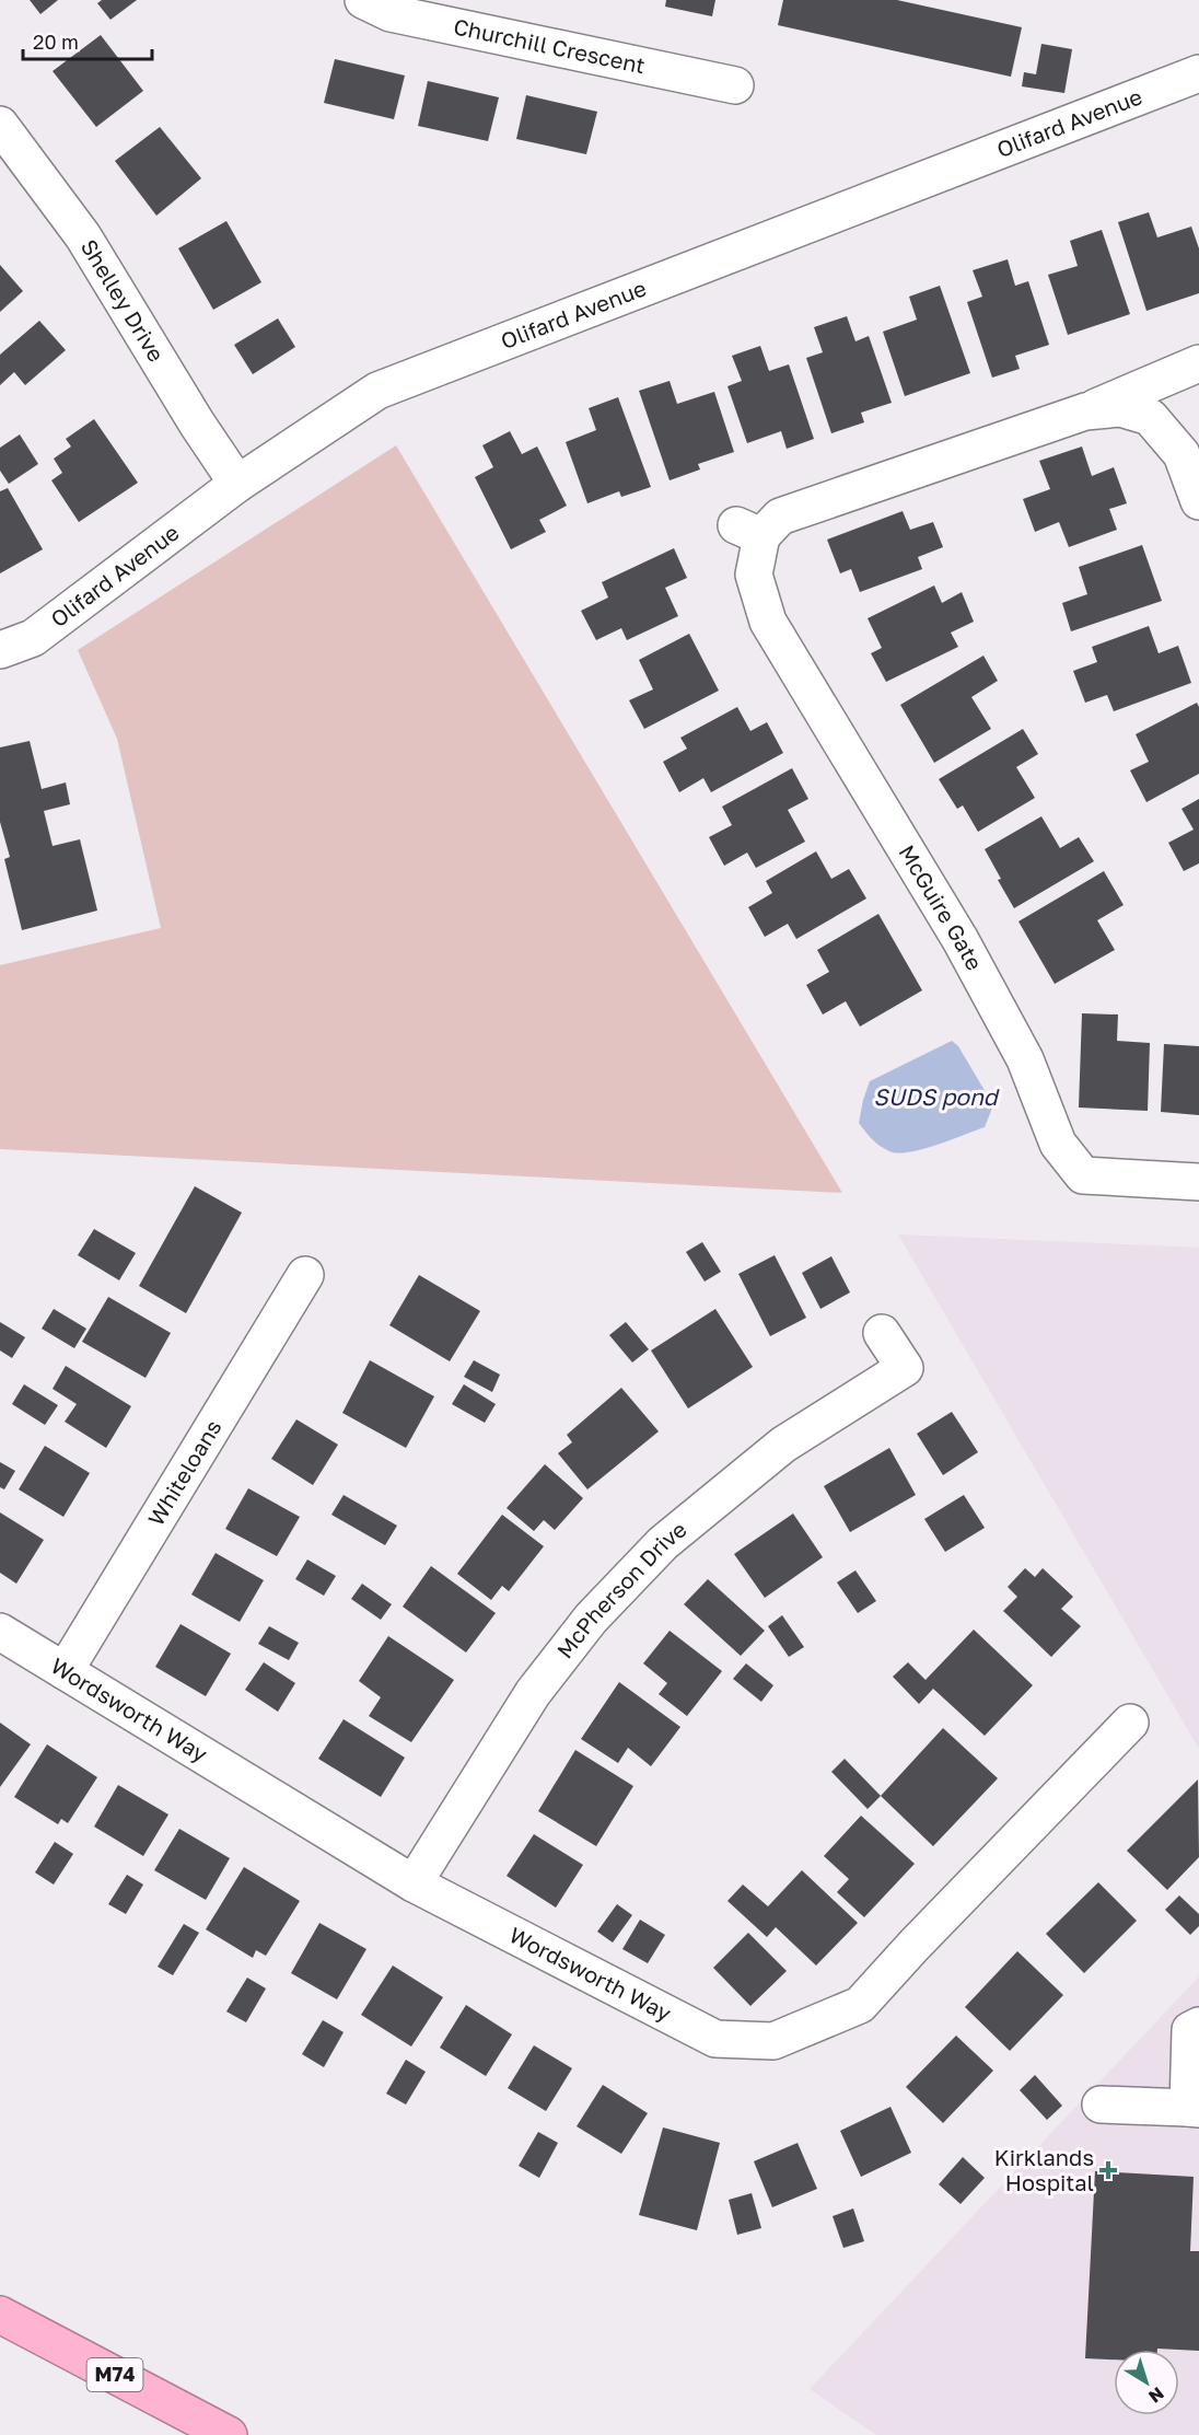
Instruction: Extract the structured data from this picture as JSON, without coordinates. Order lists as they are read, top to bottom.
{
  "streets": {
    "highway": ["M74"],
    "street": [
      "Churchill Crescent",
      "Olifard Avenue",
      "Shelley Drive",
      "McGuire Gate",
      "Whiteloans",
      "McPherson Drive",
      "Wordsworth Way"
    ]
  },
  "crossings": [
    ["Olifard Avenue", "Shelley Drive"],
    ["Whiteloans", "Wordsworth Way"],
    ["McPherson Drive", "Wordsworth Way"]
  ],
  "water": ["SUDS pond"],
  "places": {
    "health": ["Kirklands Hospital"]
  },
  "scale_bar": "20 m",
  "north": "bottom right"
}
